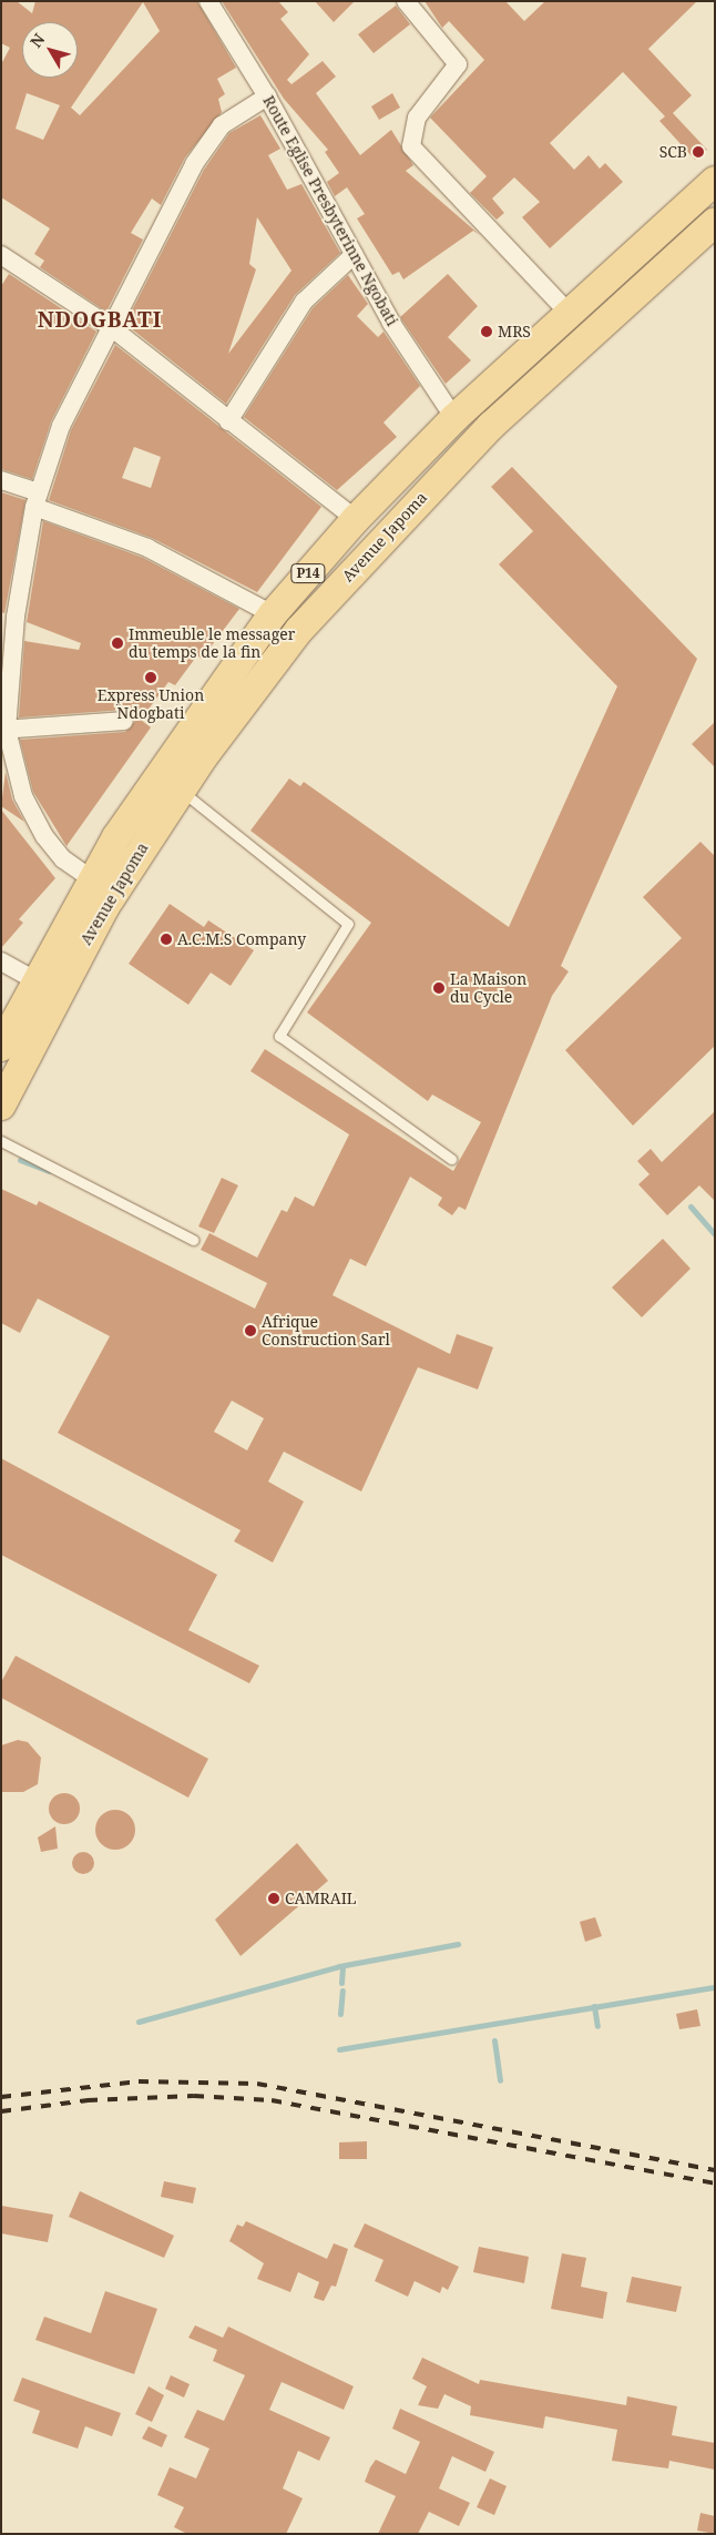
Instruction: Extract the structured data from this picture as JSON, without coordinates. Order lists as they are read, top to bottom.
{
  "streets": {
    "main road": ["Avenue Japoma", "P14"],
    "street": ["Route Eglise Presbyterinne Ngobati"]
  },
  "crossings": [
    ["Route Eglise Presbyterinne Ngobati", "Avenue Japoma"]
  ],
  "districts": ["NDOGBATI"],
  "places": [
    "SCB",
    "MRS",
    "Immeuble le messager du temps de la fin",
    "Express Union Ndogbati",
    "A.C.M.S Company",
    "La Maison du Cycle",
    "Afrique Construction Sarl",
    "CAMRAIL"
  ],
  "north": "top left"
}
